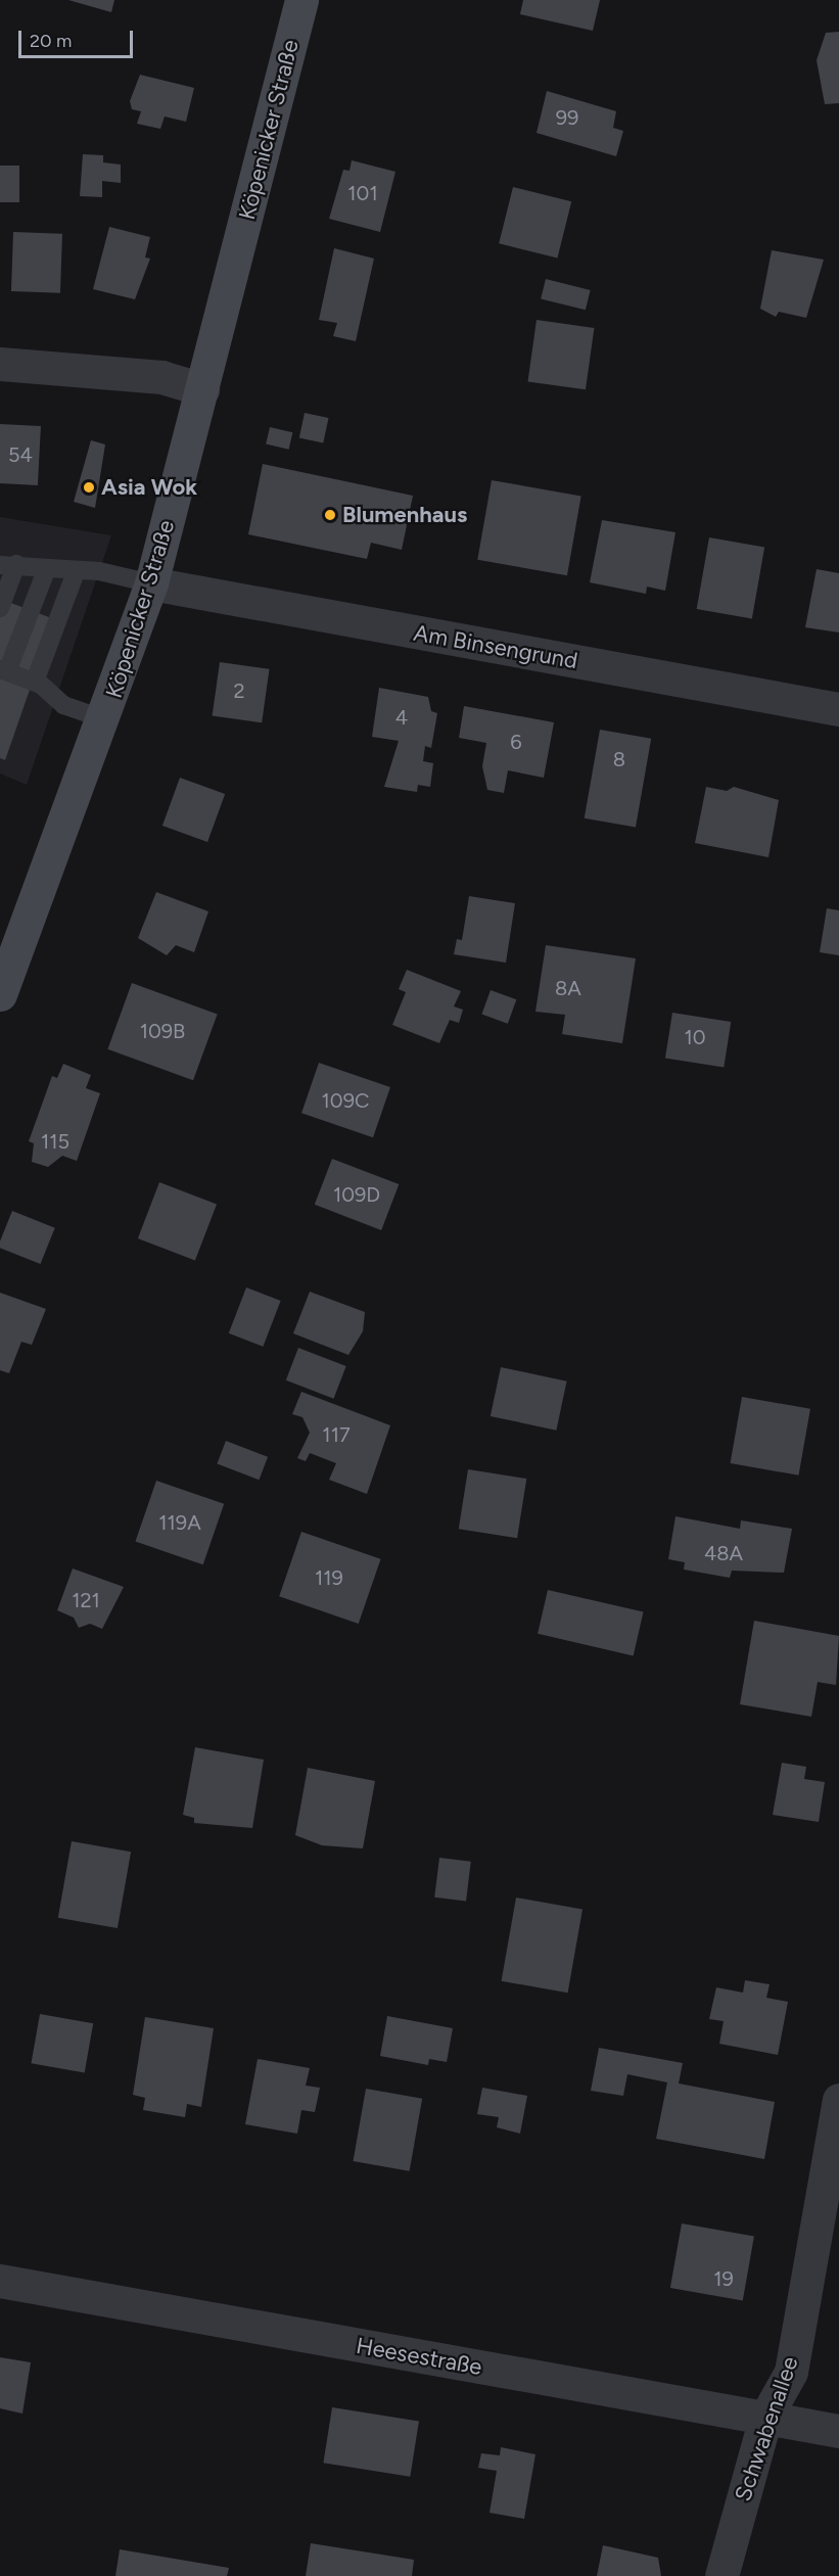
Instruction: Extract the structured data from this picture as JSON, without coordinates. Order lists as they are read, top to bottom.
{
  "streets": {
    "main road": ["Köpenicker Straße"],
    "street": ["Am Binsengrund", "Heesestraße", "Schwabenallee"]
  },
  "crossings": [
    ["Köpenicker Straße", "Am Binsengrund"],
    ["Heesestraße", "Schwabenallee"]
  ],
  "places": ["Asia Wok", "Blumenhaus"],
  "house_numbers": [
    "99",
    "101",
    "54",
    "2",
    "4",
    "6",
    "8",
    "8A",
    "109B",
    "10",
    "109C",
    "115",
    "109D",
    "117",
    "119A",
    "48A",
    "119",
    "121",
    "19"
  ],
  "scale_bar": "20 m"
}
